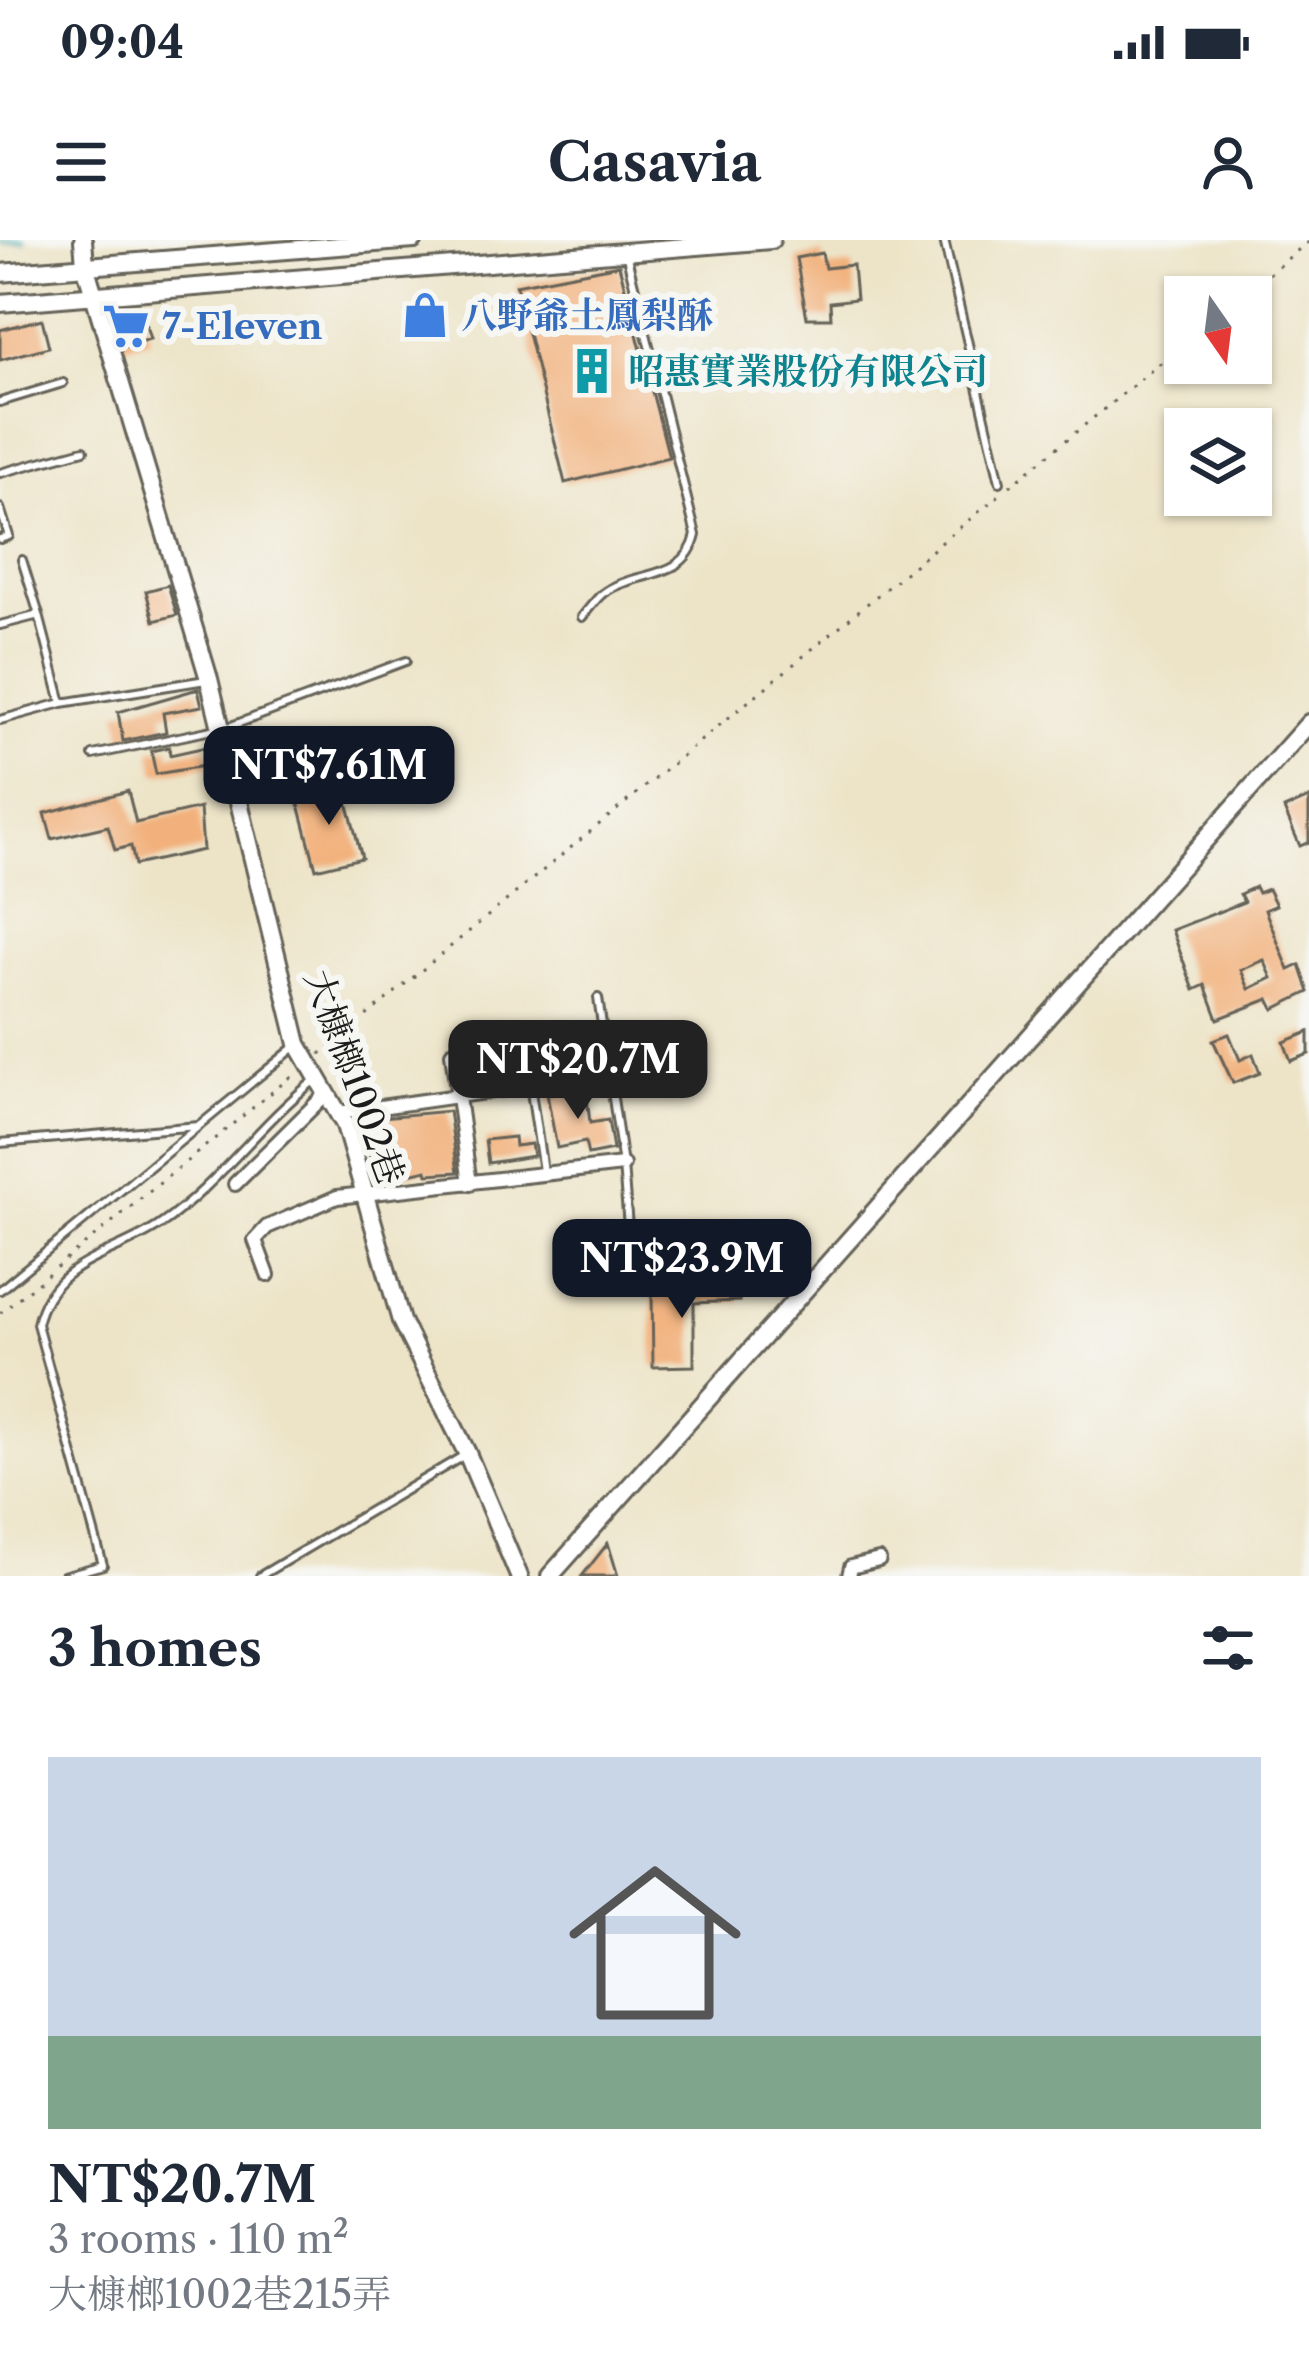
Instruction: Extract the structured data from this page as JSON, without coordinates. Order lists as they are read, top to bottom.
{
  "streets": {
    "main road": ["大槺榔1002巷"]
  },
  "places": {
    "shop": ["八野爺土鳳梨酥"],
    "supermarket": ["7-Eleven"],
    "building": ["昭惠實業股份有限公司"]
  },
  "north": "bottom",
  "page": {
    "status": "09:04",
    "header": "Casavia",
    "price": ["NT$7.61M", "NT$20.7M", "NT$23.9M"],
    "heading": "3 homes",
    "list": [
      {
        "name": "NT$20.7M",
        "note": "3 rooms · 110 m² · 大槺榔1002巷215弄"
      }
    ]
  }
}
